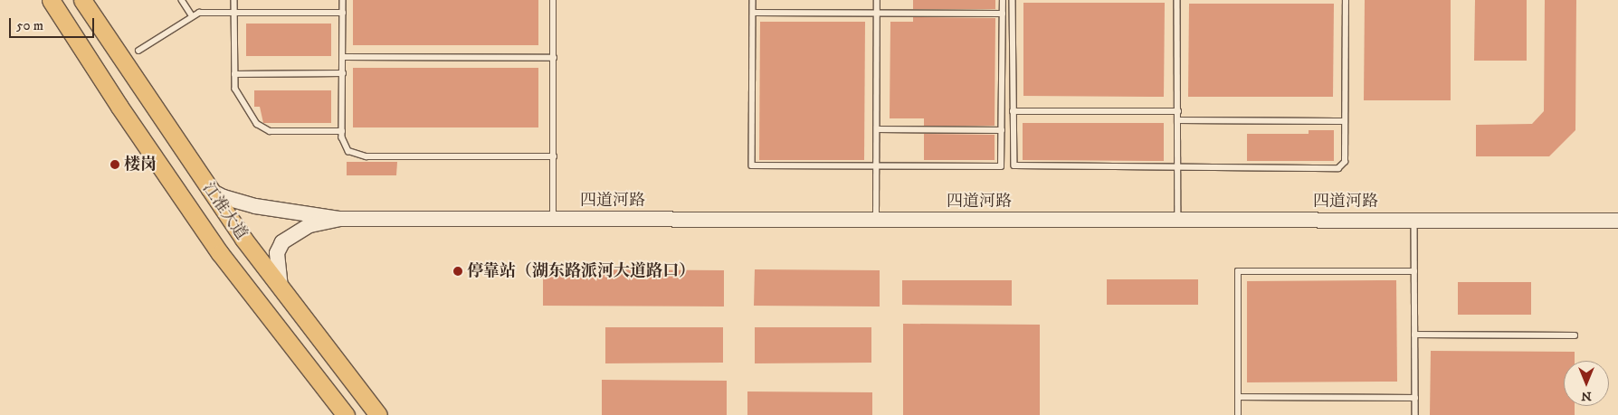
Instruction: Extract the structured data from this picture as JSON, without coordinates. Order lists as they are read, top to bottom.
{
  "streets": {
    "main road": ["江淮大道"],
    "street": ["四道河路"]
  },
  "places": ["楼岗", "停靠站（湖东路派河大道路口）"],
  "scale_bar": "50 m",
  "north": "bottom"
}
